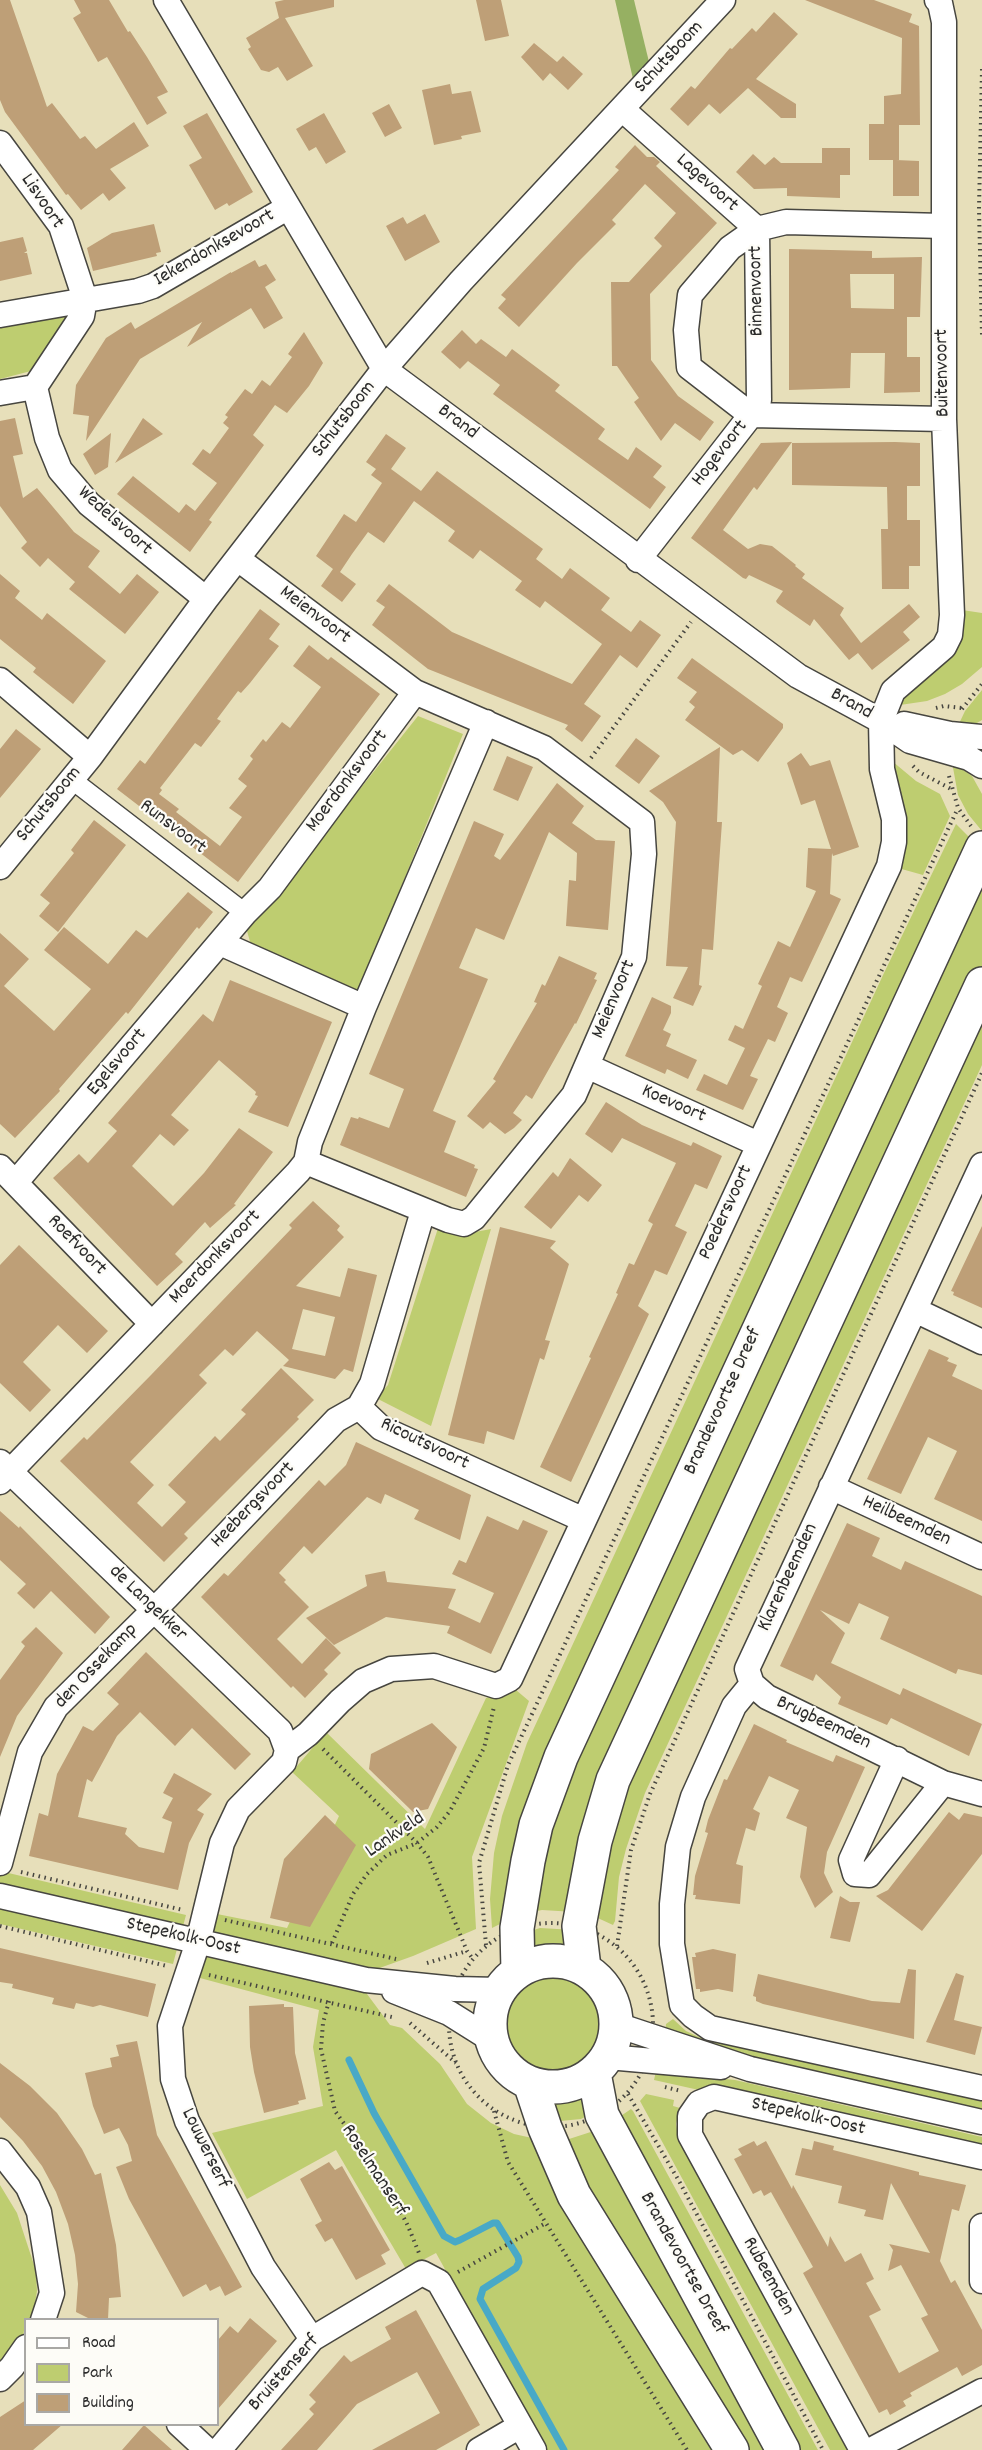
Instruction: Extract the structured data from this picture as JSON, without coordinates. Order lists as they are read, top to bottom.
{
  "streets": {
    "main road": ["Brandevoortse Dreef"],
    "street": [
      "Schutsboom",
      "Lagevoort",
      "Lisvoort",
      "Iekendonksevoort",
      "Binnenvoort",
      "Buitenvoort",
      "Brand",
      "Hogevoort",
      "Wedelsvoort",
      "Meienvoort",
      "Moerdonksvoort",
      "Runsvoort",
      "Egelsvoort",
      "Koevoort",
      "Poedersvoort",
      "Roefvoort",
      "Ricoutsvoort",
      "Heebergsvoort",
      "Heilbeemden",
      "Klarenbeemden",
      "de Langekker",
      "den Ossekamp",
      "Brugbeemden",
      "Stepekolk-Oost",
      "Louwerserf",
      "Rubeemden",
      "Bruistenserf"
    ],
    "path": ["Lankveld", "Roselmanserf"]
  },
  "crossings": [
    ["Schutsboom", "Lagevoort"],
    ["Schutsboom", "Brand"],
    ["Schutsboom", "Wedelsvoort"],
    ["Schutsboom", "Meienvoort"],
    ["Schutsboom", "Runsvoort"],
    ["Lagevoort", "Binnenvoort"],
    ["Lisvoort", "Iekendonksevoort"],
    ["Iekendonksevoort", "Brand"],
    ["Binnenvoort", "Hogevoort"],
    ["Buitenvoort", "Brand"],
    ["Buitenvoort", "Hogevoort"],
    ["Buitenvoort", "Poedersvoort"],
    ["Brand", "Hogevoort"],
    ["Brand", "Poedersvoort"],
    ["Meienvoort", "Moerdonksvoort"],
    ["Meienvoort", "Koevoort"],
    ["Meienvoort", "Ricoutsvoort"],
    ["Moerdonksvoort", "Runsvoort"],
    ["Moerdonksvoort", "Egelsvoort"],
    ["Moerdonksvoort", "Roefvoort"],
    ["Moerdonksvoort", "de Langekker"],
    ["Egelsvoort", "Roefvoort"],
    ["Koevoort", "Poedersvoort"],
    ["Poedersvoort", "Ricoutsvoort"],
    ["Poedersvoort", "Lankveld"],
    ["Brandevoortse Dreef", "Stepekolk-Oost"],
    ["Ricoutsvoort", "Heebergsvoort"],
    ["Heebergsvoort", "de Langekker"],
    ["Heebergsvoort", "den Ossekamp"],
    ["Heilbeemden", "Klarenbeemden"],
    ["Klarenbeemden", "Brugbeemden"],
    ["de Langekker", "den Ossekamp"],
    ["de Langekker", "Louwerserf"],
    ["Stepekolk-Oost", "Louwerserf"],
    ["Stepekolk-Oost", "Rubeemden"],
    ["Louwerserf", "Bruistenserf"],
    ["Roselmanserf", "Bruistenserf"]
  ],
  "legend": ["Road", "Park", "Building"]
}
